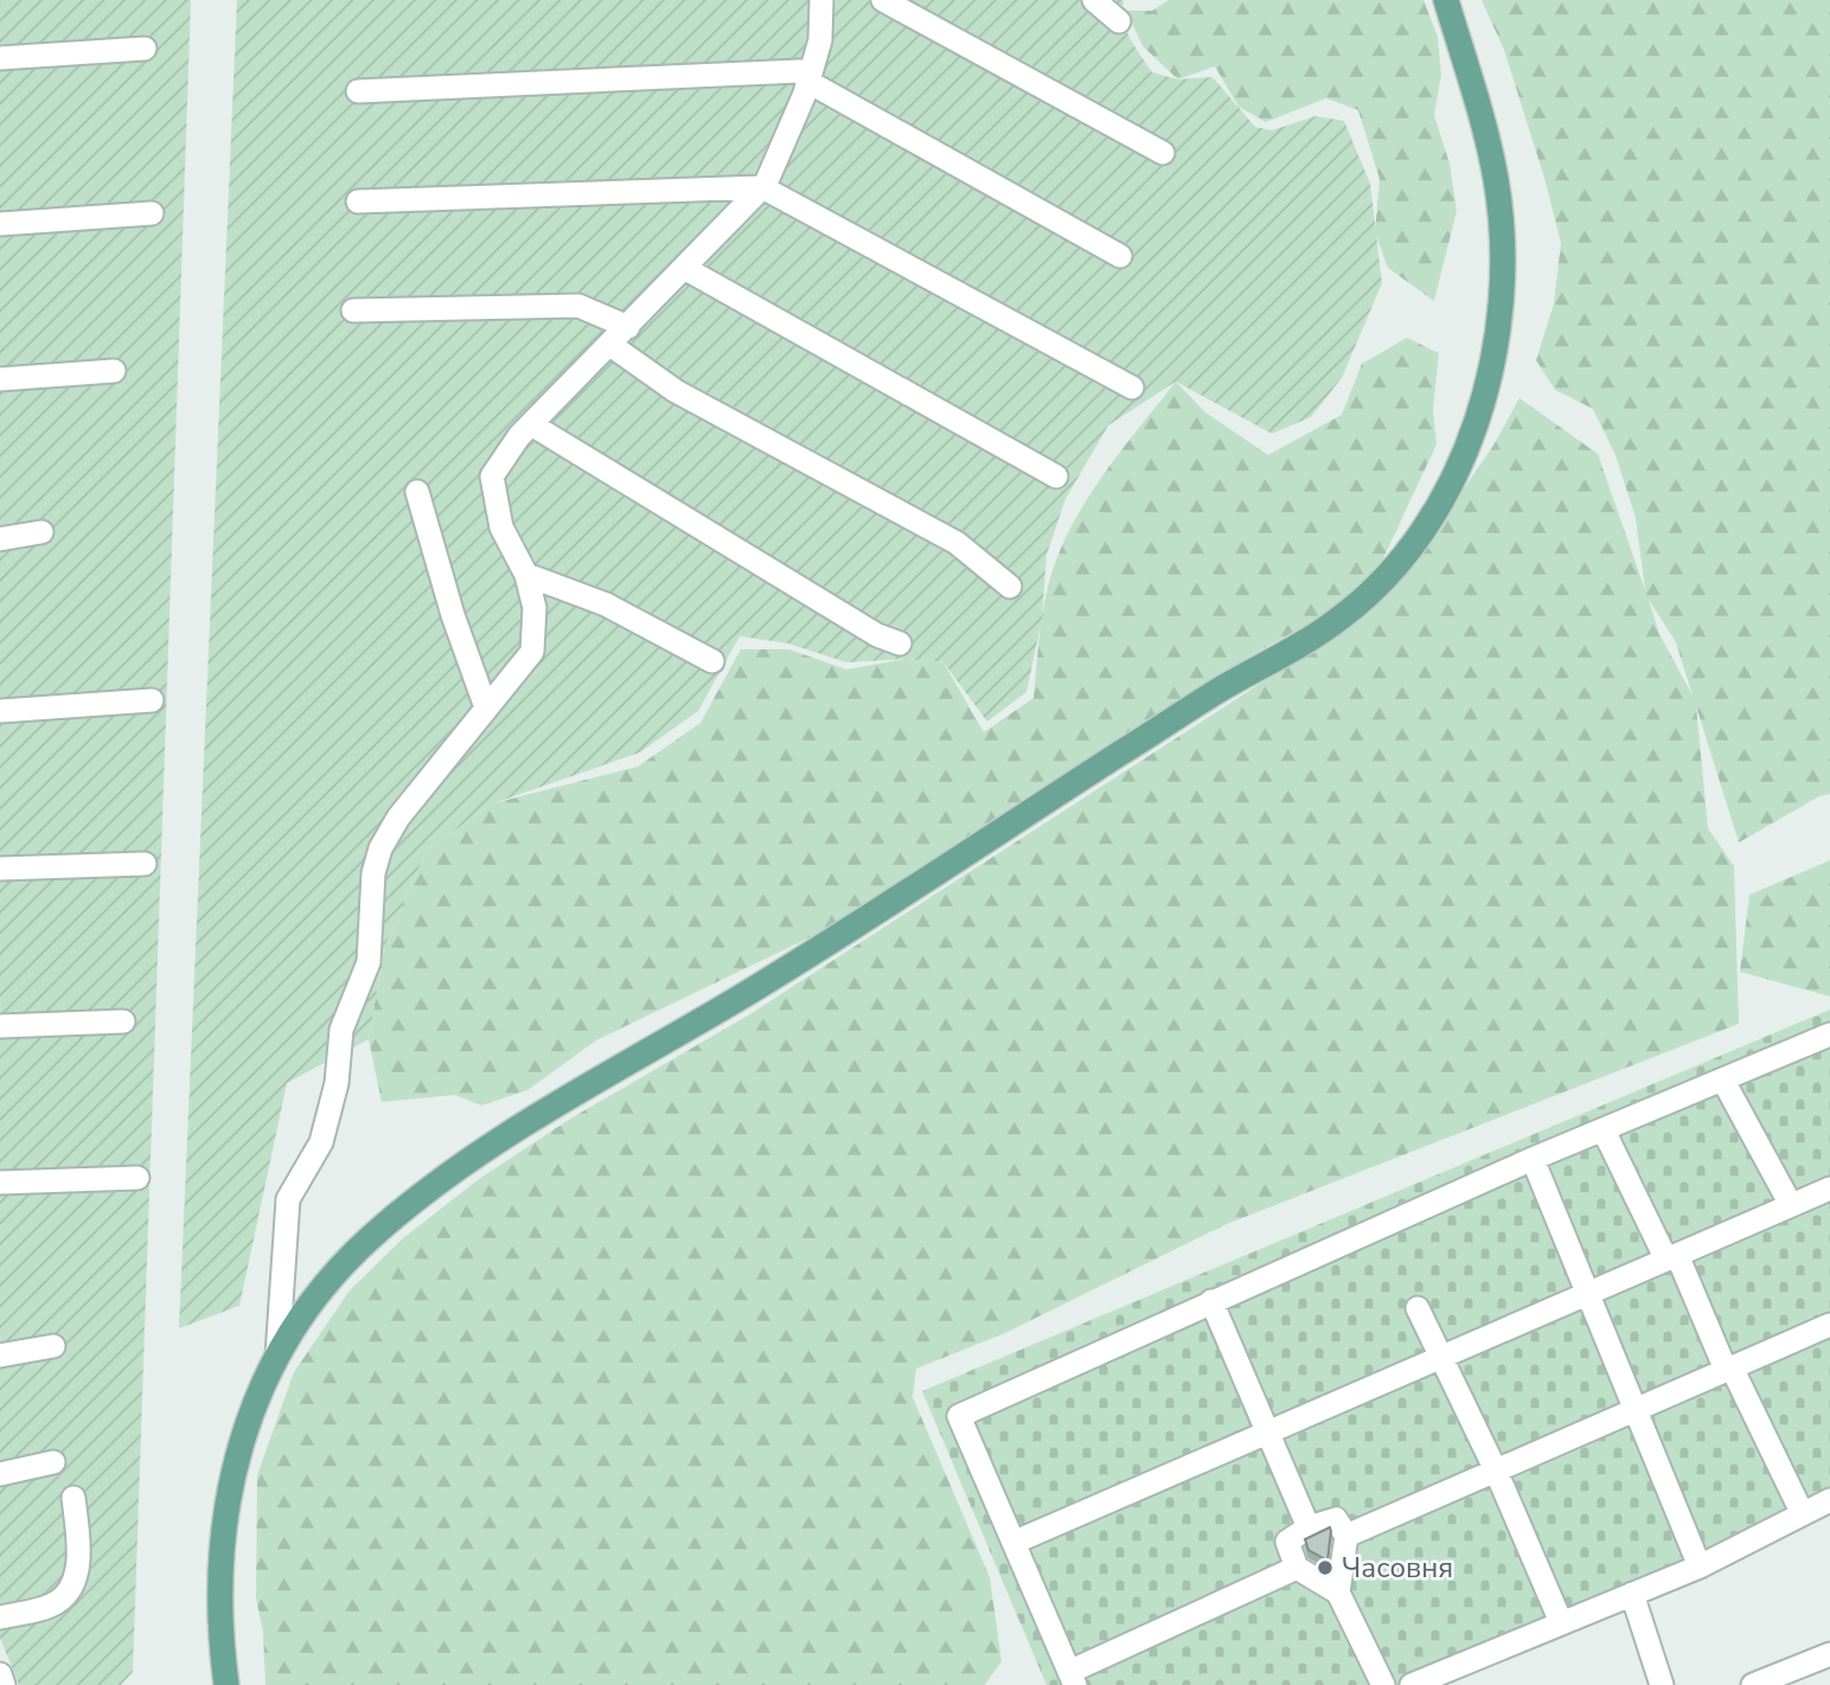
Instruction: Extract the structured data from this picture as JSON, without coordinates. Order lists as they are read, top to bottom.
{
  "places": ["Часовня"]
}
